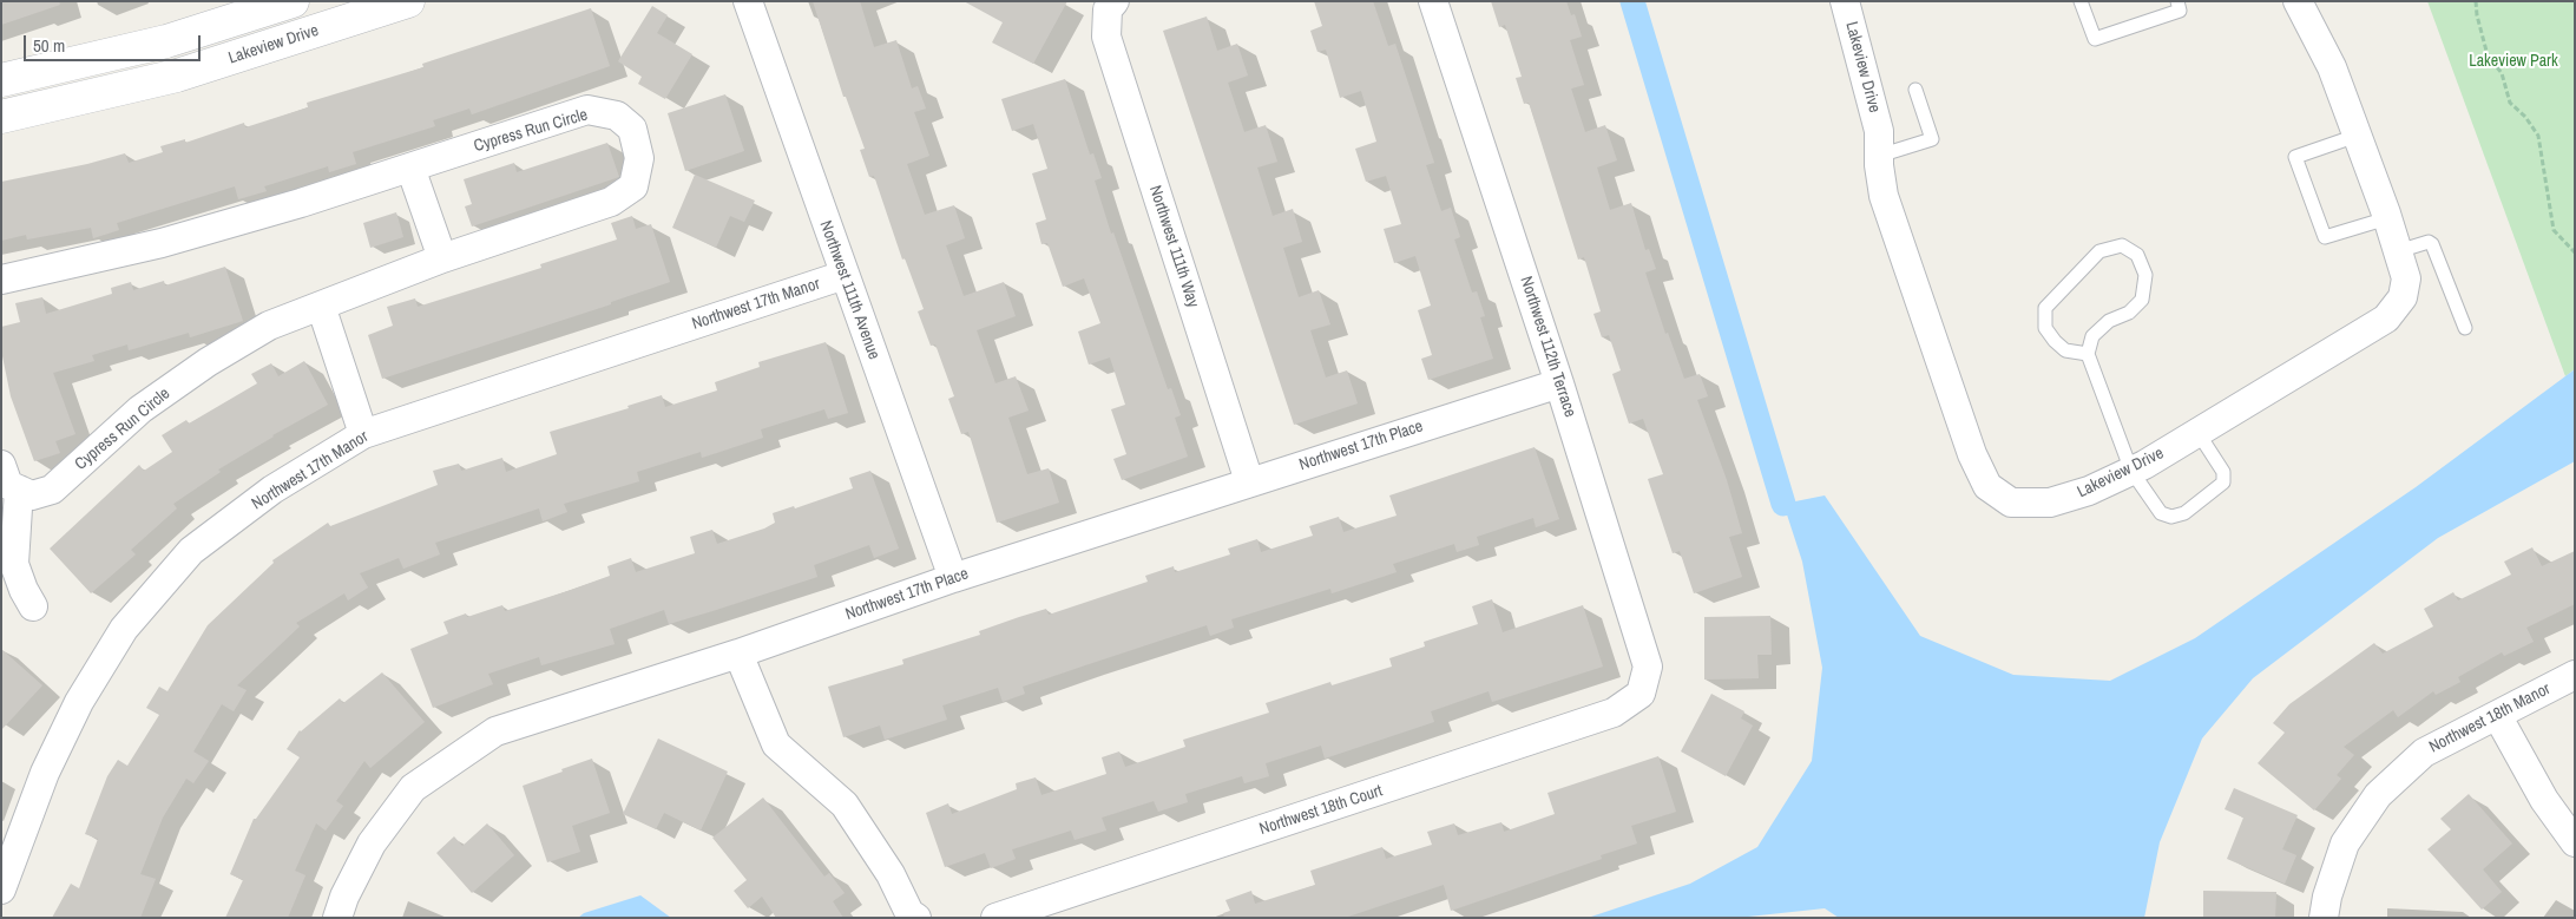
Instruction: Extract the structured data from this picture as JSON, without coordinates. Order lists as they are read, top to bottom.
{
  "streets": {
    "street": [
      "Lakeview Drive",
      "Cypress Run Circle",
      "Northwest 111th Way",
      "Northwest 111th Avenue",
      "Northwest 17th Manor",
      "Northwest 112th Terrace",
      "Northwest 17th Place",
      "Northwest 18th Manor",
      "Northwest 18th Court"
    ]
  },
  "crossings": [
    ["Northwest 111th Way", "Northwest 17th Place"],
    ["Northwest 111th Avenue", "Northwest 17th Manor"],
    ["Northwest 111th Avenue", "Northwest 17th Place"],
    ["Northwest 112th Terrace", "Northwest 17th Place"],
    ["Northwest 112th Terrace", "Northwest 18th Court"]
  ],
  "parks": ["Lakeview Park"],
  "scale_bar": "50 m"
}
